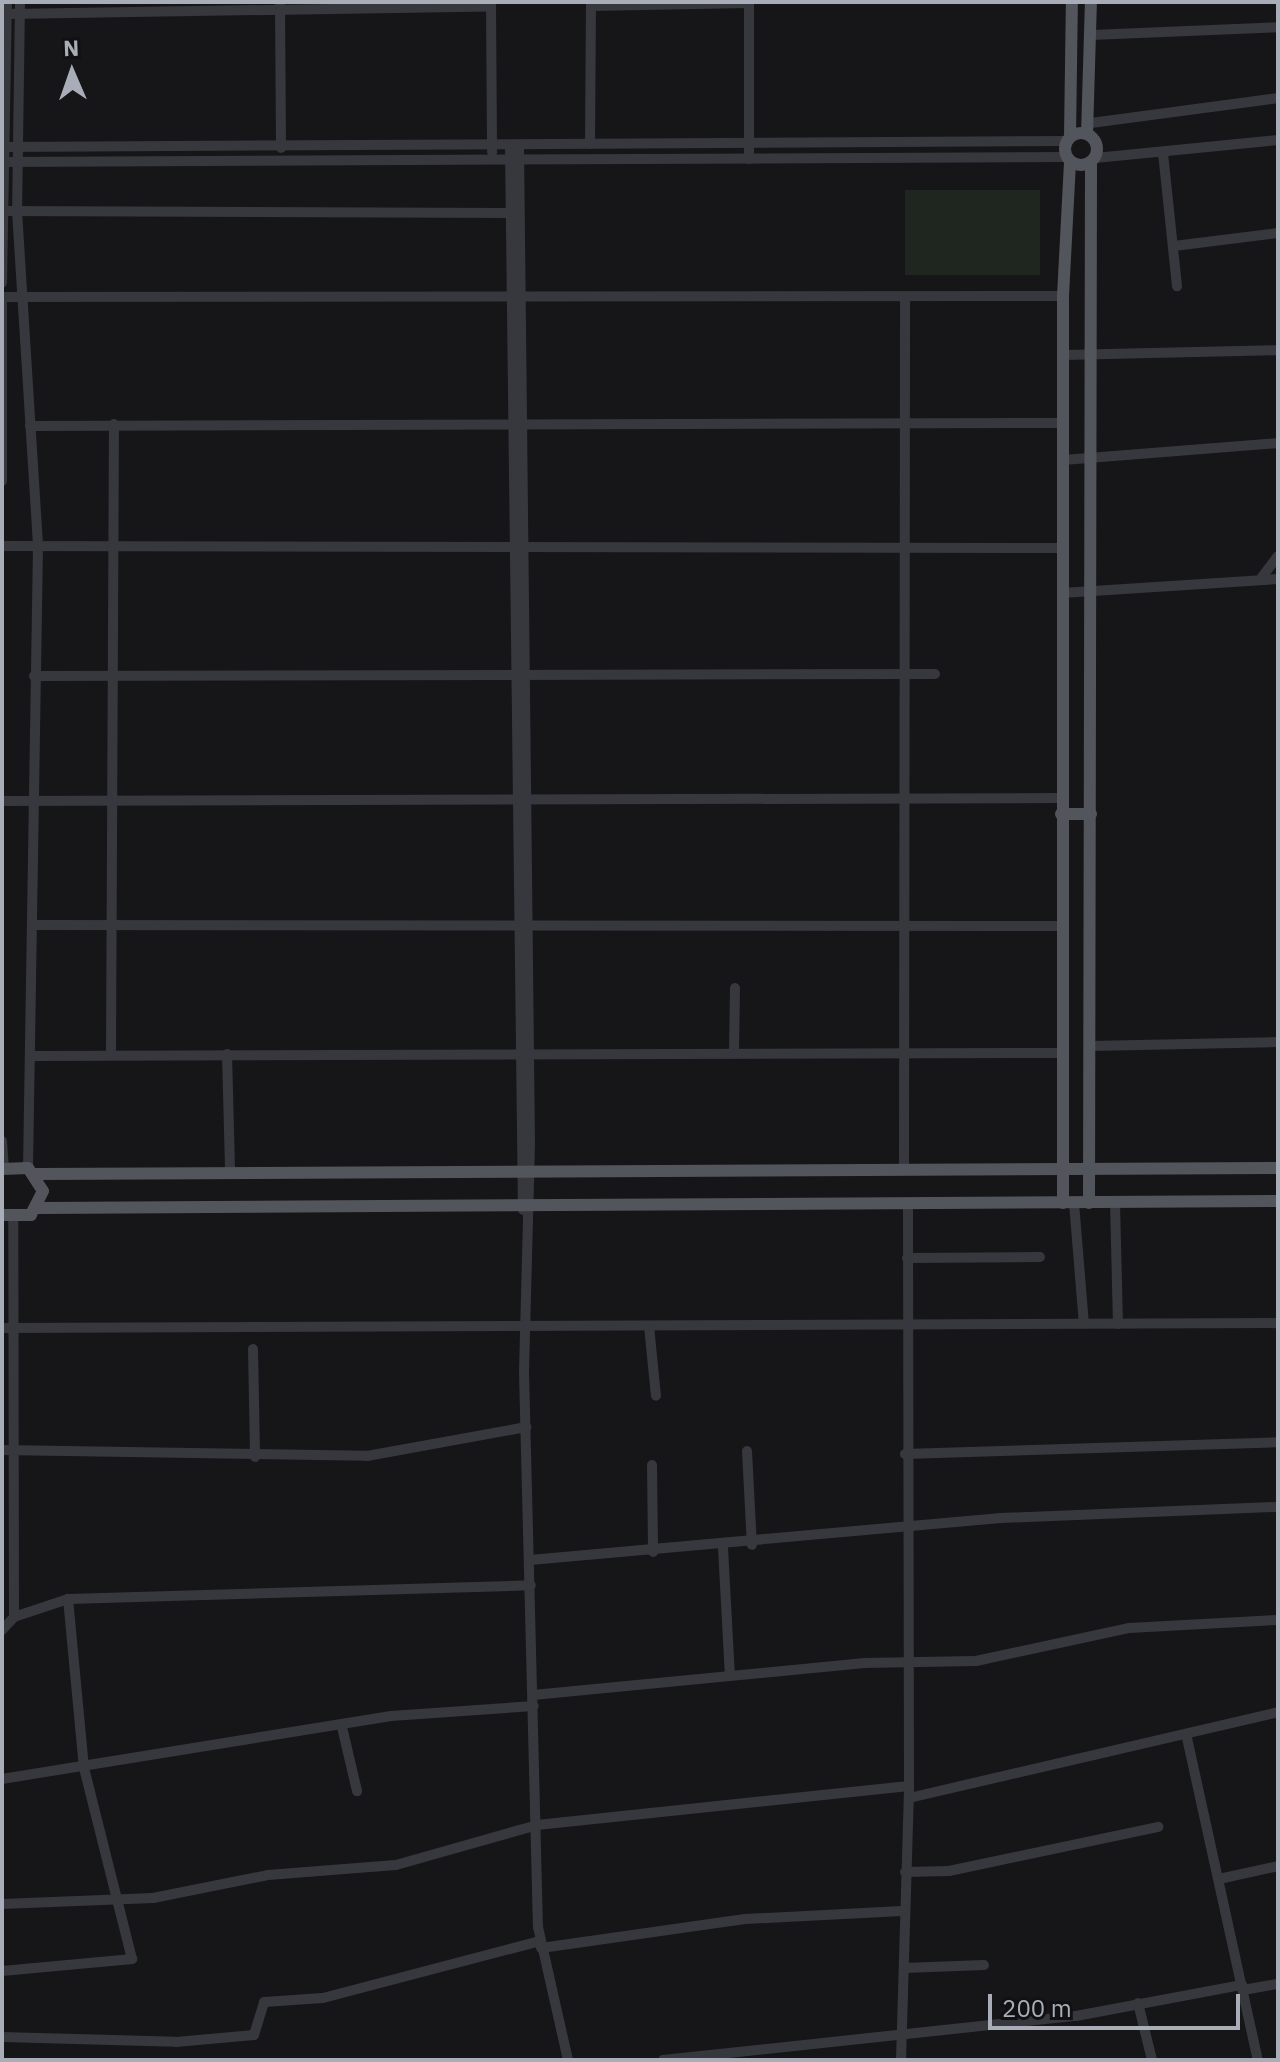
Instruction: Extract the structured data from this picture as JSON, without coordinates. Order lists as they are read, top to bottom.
{
  "scale_bar": "200 m",
  "north": "top"
}
